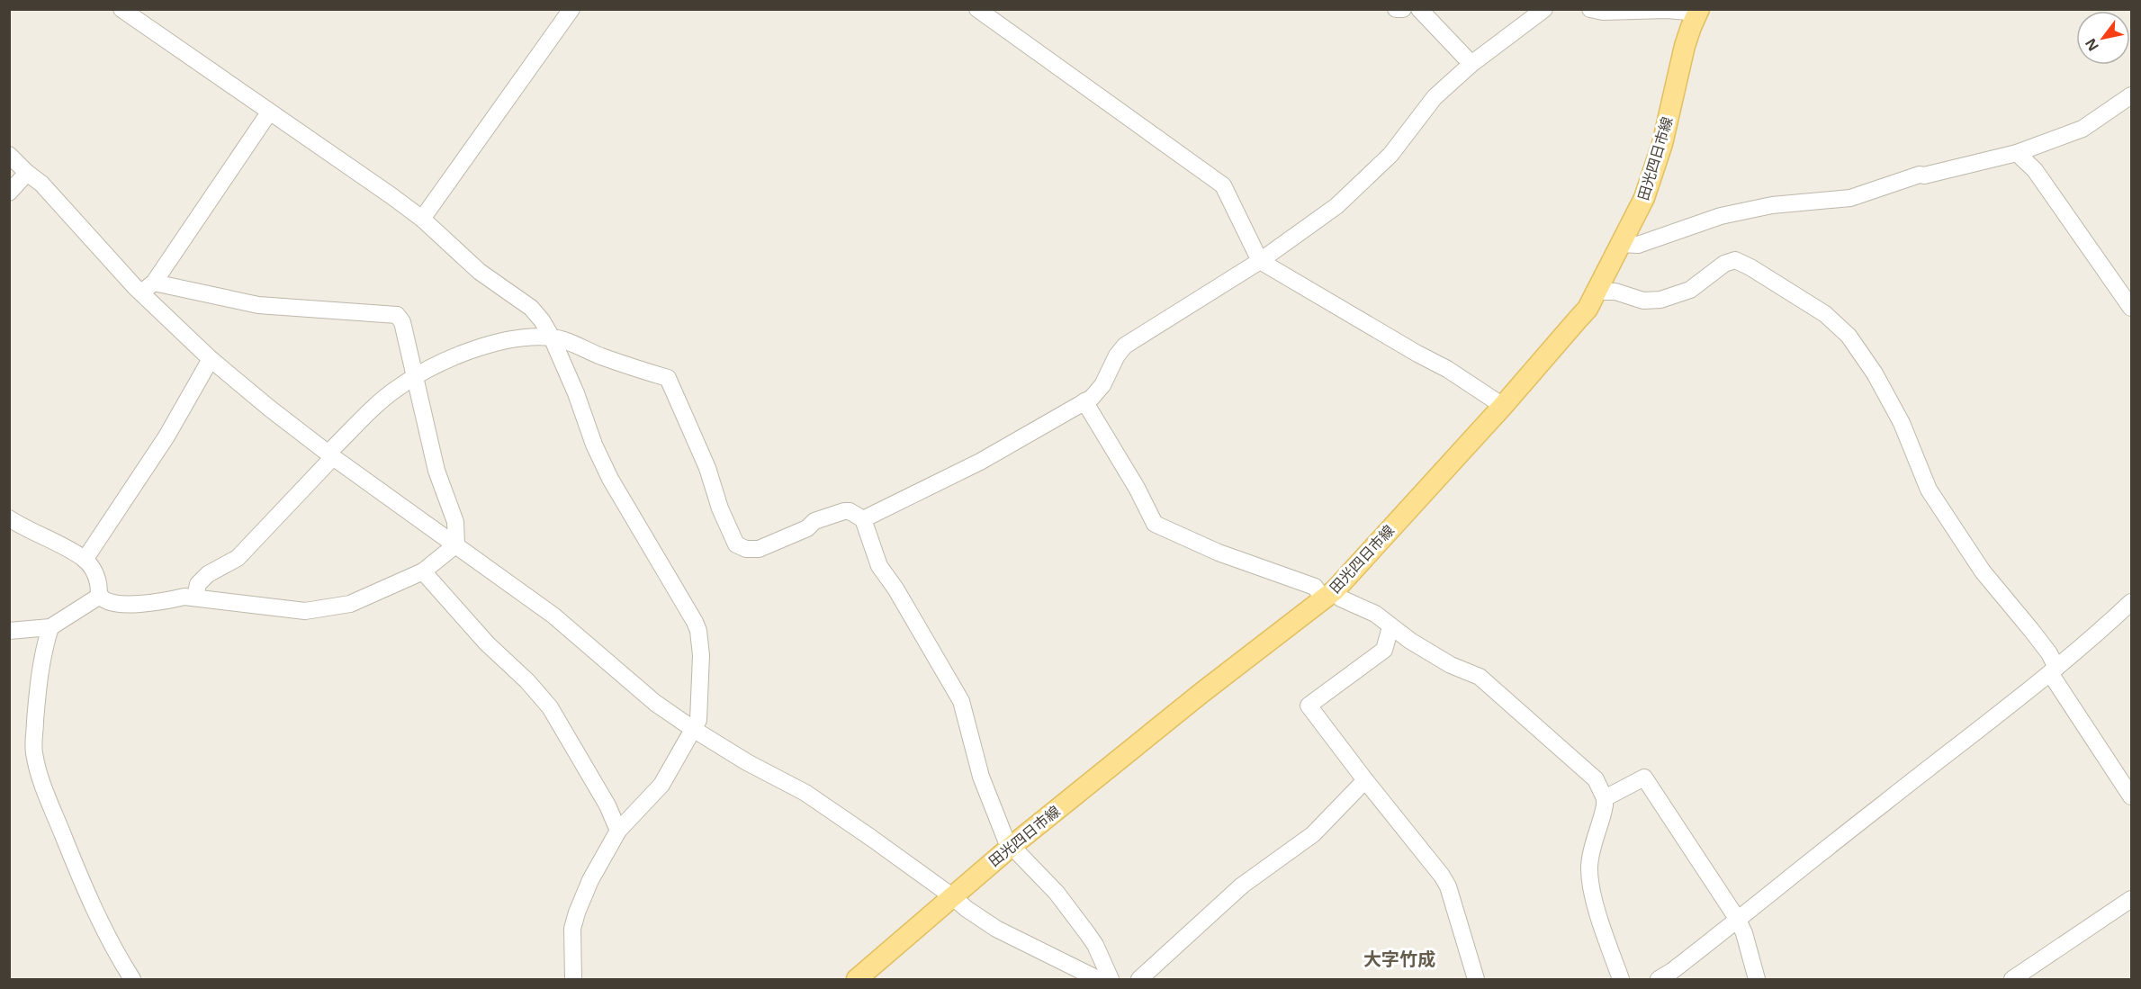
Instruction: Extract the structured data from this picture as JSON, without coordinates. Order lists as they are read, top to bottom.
{
  "streets": {
    "main road": ["田光四日市線"]
  },
  "districts": ["大字竹成"],
  "north": "bottom left"
}
